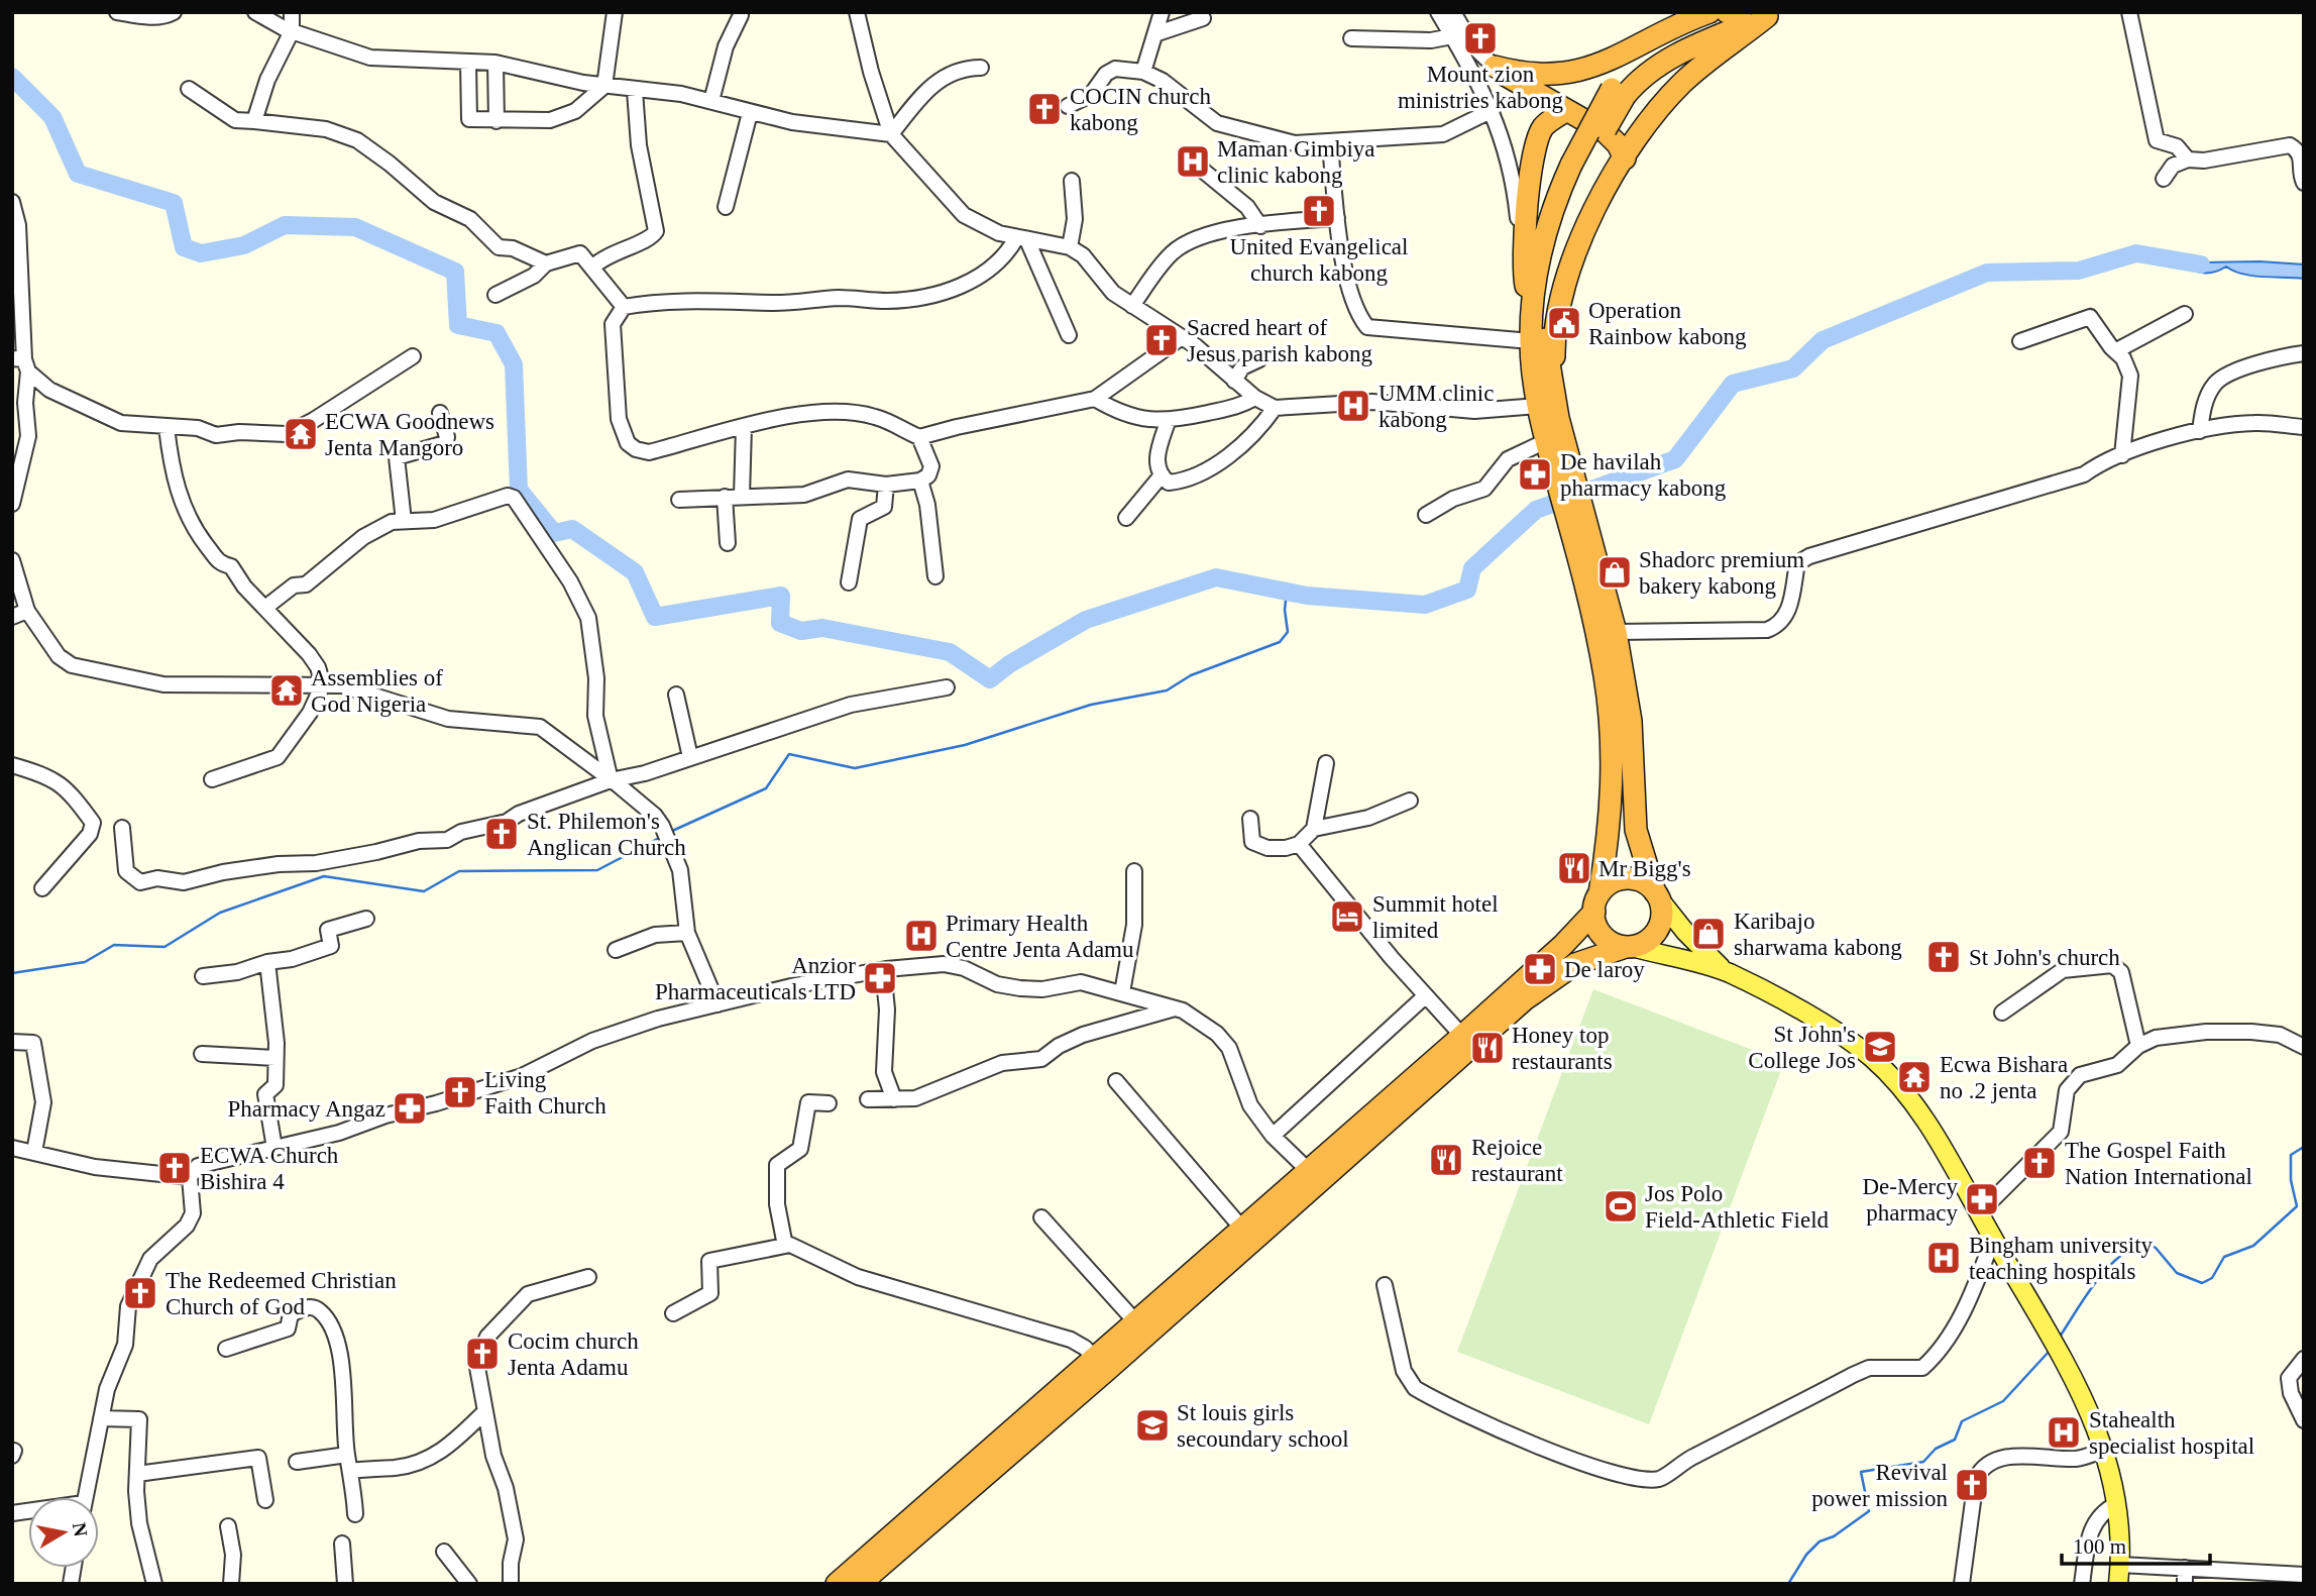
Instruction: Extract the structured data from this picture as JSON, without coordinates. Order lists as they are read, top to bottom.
{
  "places": {
    "church": [
      "Mount zion ministries kabong",
      "COCIN church kabong",
      "United Evangelical church kabong",
      "Sacred heart of Jesus parish kabong",
      "St. Philemon's Anglican Church",
      "St John's church",
      "Living Faith Church",
      "The Gospel Faith Nation International",
      "ECWA Church Bishira 4",
      "The Redeemed Christian Church of God",
      "Cocim church Jenta Adamu",
      "Revival power mission"
    ],
    "hospital": [
      "Maman Gimbiya clinic kabong",
      "UMM clinic kabong",
      "Primary Health Centre Jenta Adamu",
      "Bingham university teaching hospitals",
      "Stahealth specialist hospital"
    ],
    "public building": ["Operation Rainbow kabong"],
    "temple": ["ECWA Goodnews Jenta Mangoro", "Assemblies of God Nigeria", "Ecwa Bishara no .2 jenta"],
    "pharmacy": [
      "De havilah pharmacy kabong",
      "De laroy",
      "Anzior Pharmaceuticals LTD",
      "Pharmacy Angaz",
      "De-Mercy pharmacy"
    ],
    "shop": ["Shadorc premium bakery kabong", "Karibajo sharwama kabong"],
    "restaurant": ["Mr Bigg's", "Honey top restaurants", "Rejoice restaurant"],
    "hotel": ["Summit hotel limited"],
    "school or university": ["St John's College Jos", "St louis girls secoundary school"],
    "sports": ["Jos Polo Field-Athletic Field"]
  },
  "scale_bar": "100 m",
  "north": "right"
}
